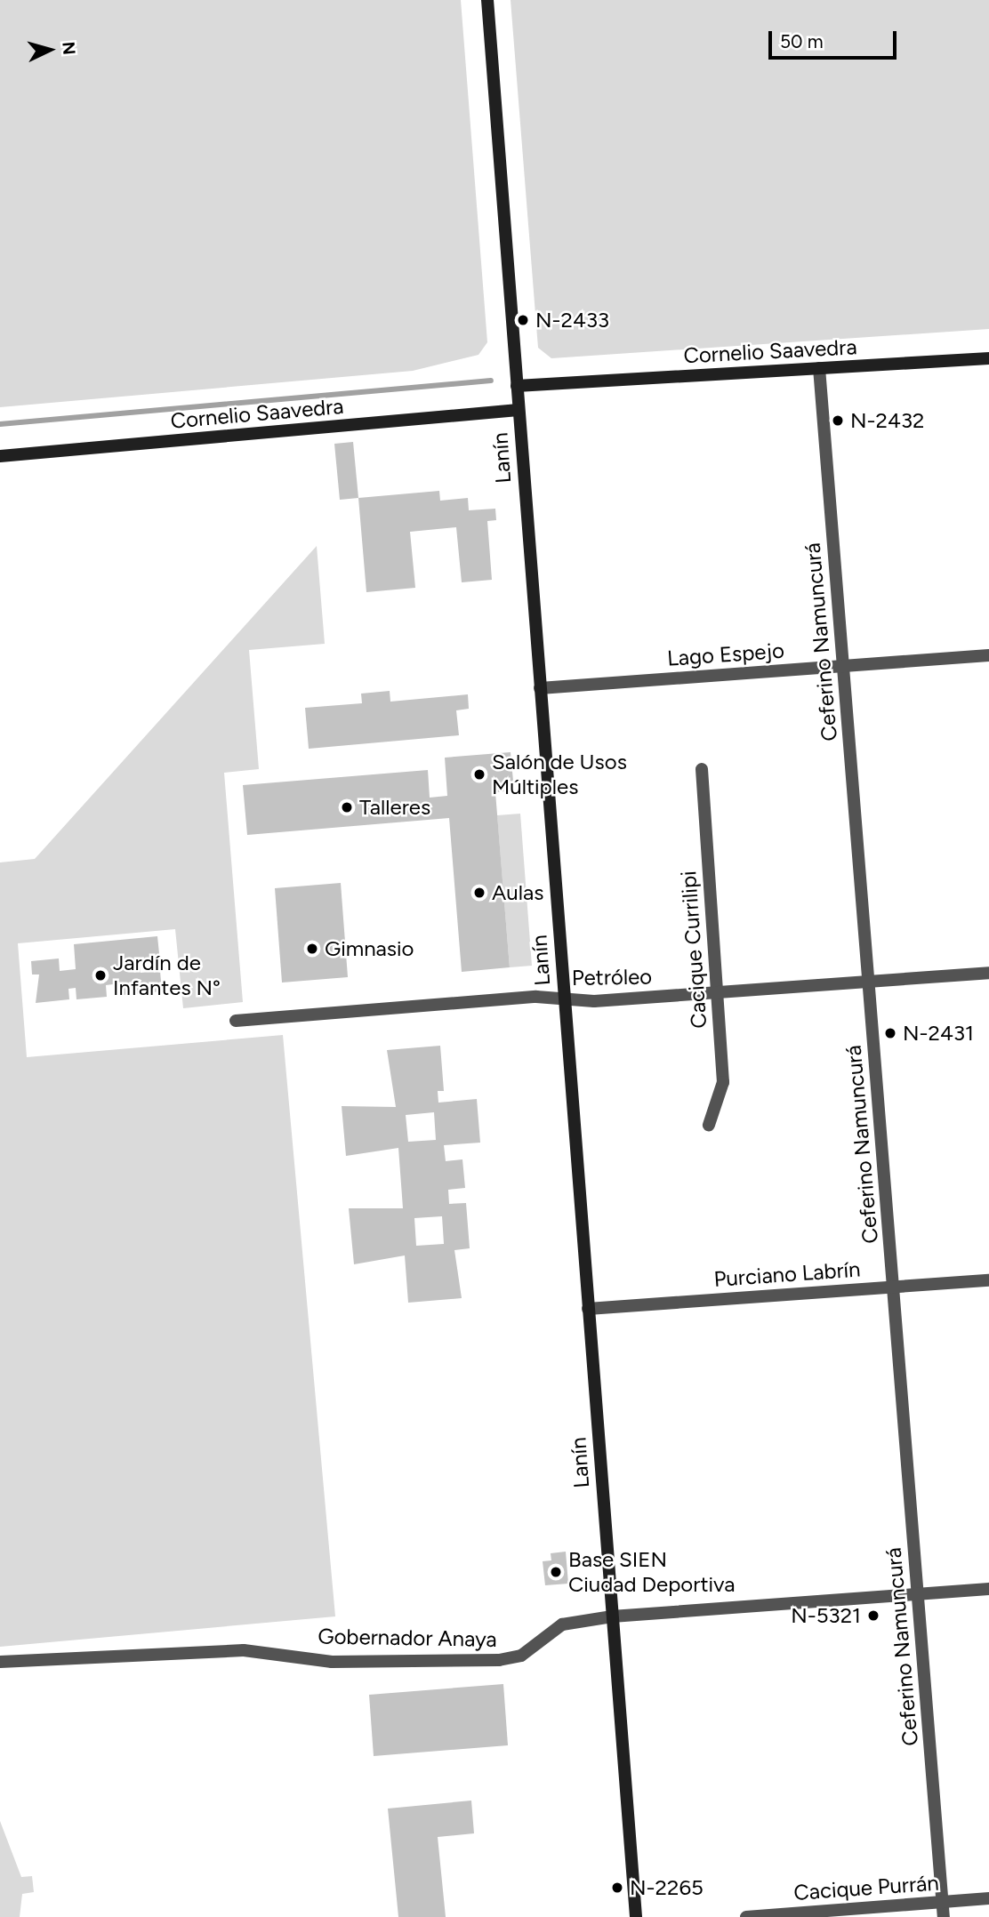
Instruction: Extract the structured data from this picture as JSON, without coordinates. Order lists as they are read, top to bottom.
{
  "streets": {
    "main road": ["Cornelio Saavedra", "Lanín"],
    "street": [
      "Ceferino Namuncurá",
      "Lago Espejo",
      "Cacique Currilipi",
      "Petróleo",
      "Purciano Labrín",
      "Gobernador Anaya",
      "Cacique Purrán"
    ]
  },
  "crossings": [
    ["Cornelio Saavedra", "Lanín"],
    ["Cornelio Saavedra", "Ceferino Namuncurá"],
    ["Lanín", "Lago Espejo"],
    ["Lanín", "Petróleo"],
    ["Lanín", "Purciano Labrín"],
    ["Lanín", "Gobernador Anaya"],
    ["Ceferino Namuncurá", "Lago Espejo"],
    ["Ceferino Namuncurá", "Petróleo"],
    ["Ceferino Namuncurá", "Purciano Labrín"],
    ["Ceferino Namuncurá", "Gobernador Anaya"],
    ["Ceferino Namuncurá", "Cacique Purrán"],
    ["Cacique Currilipi", "Petróleo"]
  ],
  "places": [
    "N-2433",
    "N-2432",
    "Salón de Usos Múltiples",
    "Talleres",
    "Aulas",
    "Gimnasio",
    "Jardín de Infantes N°",
    "N-2431",
    "Base SIEN Ciudad Deportiva",
    "N-5321",
    "N-2265"
  ],
  "scale_bar": "50 m",
  "north": "right"
}
